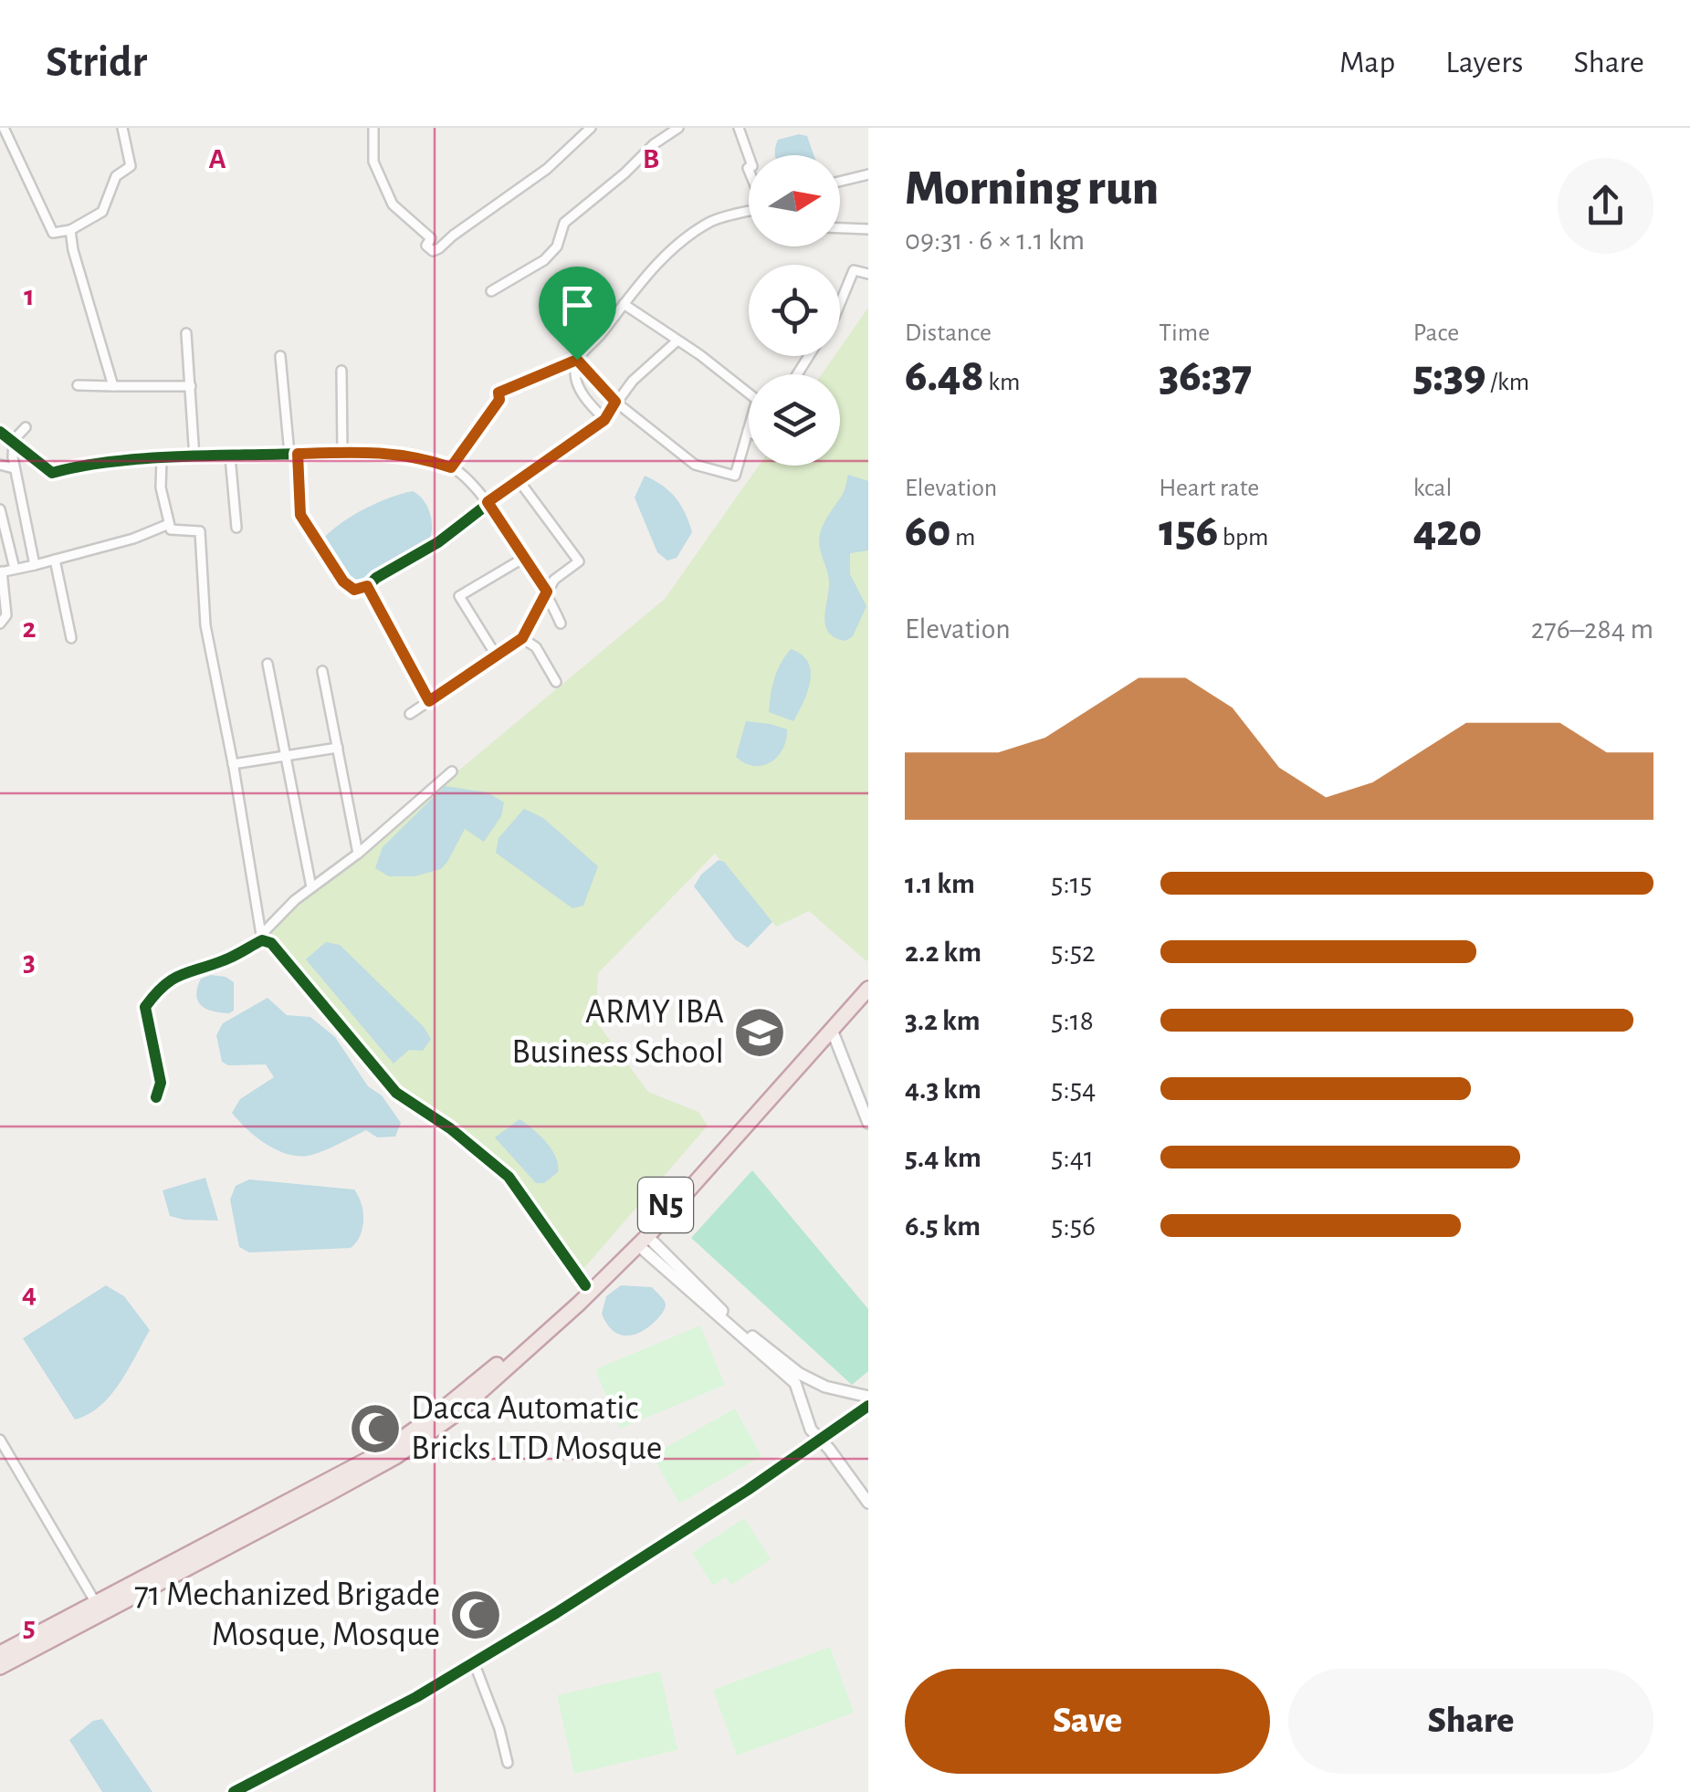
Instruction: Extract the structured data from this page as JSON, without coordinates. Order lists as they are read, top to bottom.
{
  "streets": {
    "highway": ["N5"]
  },
  "places": {
    "school or university": ["ARMY IBA Business School"],
    "mosque": ["Dacca Automatic Bricks LTD Mosque", "71 Mechanized Brigade Mosque, Mosque"]
  },
  "north": "right",
  "page": {
    "header": "Stridr",
    "nav": ["Map", "Layers", "Share"],
    "heading": ["Morning run", "09:31 · 6 × 1.1 km"],
    "stats": [
      ["Distance", "6.48 km"],
      ["Time", "36:37"],
      ["Pace", "5:39 /km"],
      ["Elevation", "60 m"],
      ["Heart rate", "156 bpm"],
      ["kcal", "420"]
    ],
    "chart": ["Elevation", "276–284 m"],
    "list": [
      {
        "name": "1.1 km",
        "note": "5:15"
      },
      {
        "name": "2.2 km",
        "note": "5:52"
      },
      {
        "name": "3.2 km",
        "note": "5:18"
      },
      {
        "name": "4.3 km",
        "note": "5:54"
      },
      {
        "name": "5.4 km",
        "note": "5:41"
      },
      {
        "name": "6.5 km",
        "note": "5:56"
      }
    ],
    "buttons": ["Save", "Share"]
  },
  "grid": {
    "columns": ["A", "B"],
    "rows": [
      "1",
      "2",
      "3",
      "4",
      "5"
    ]
  }
}
